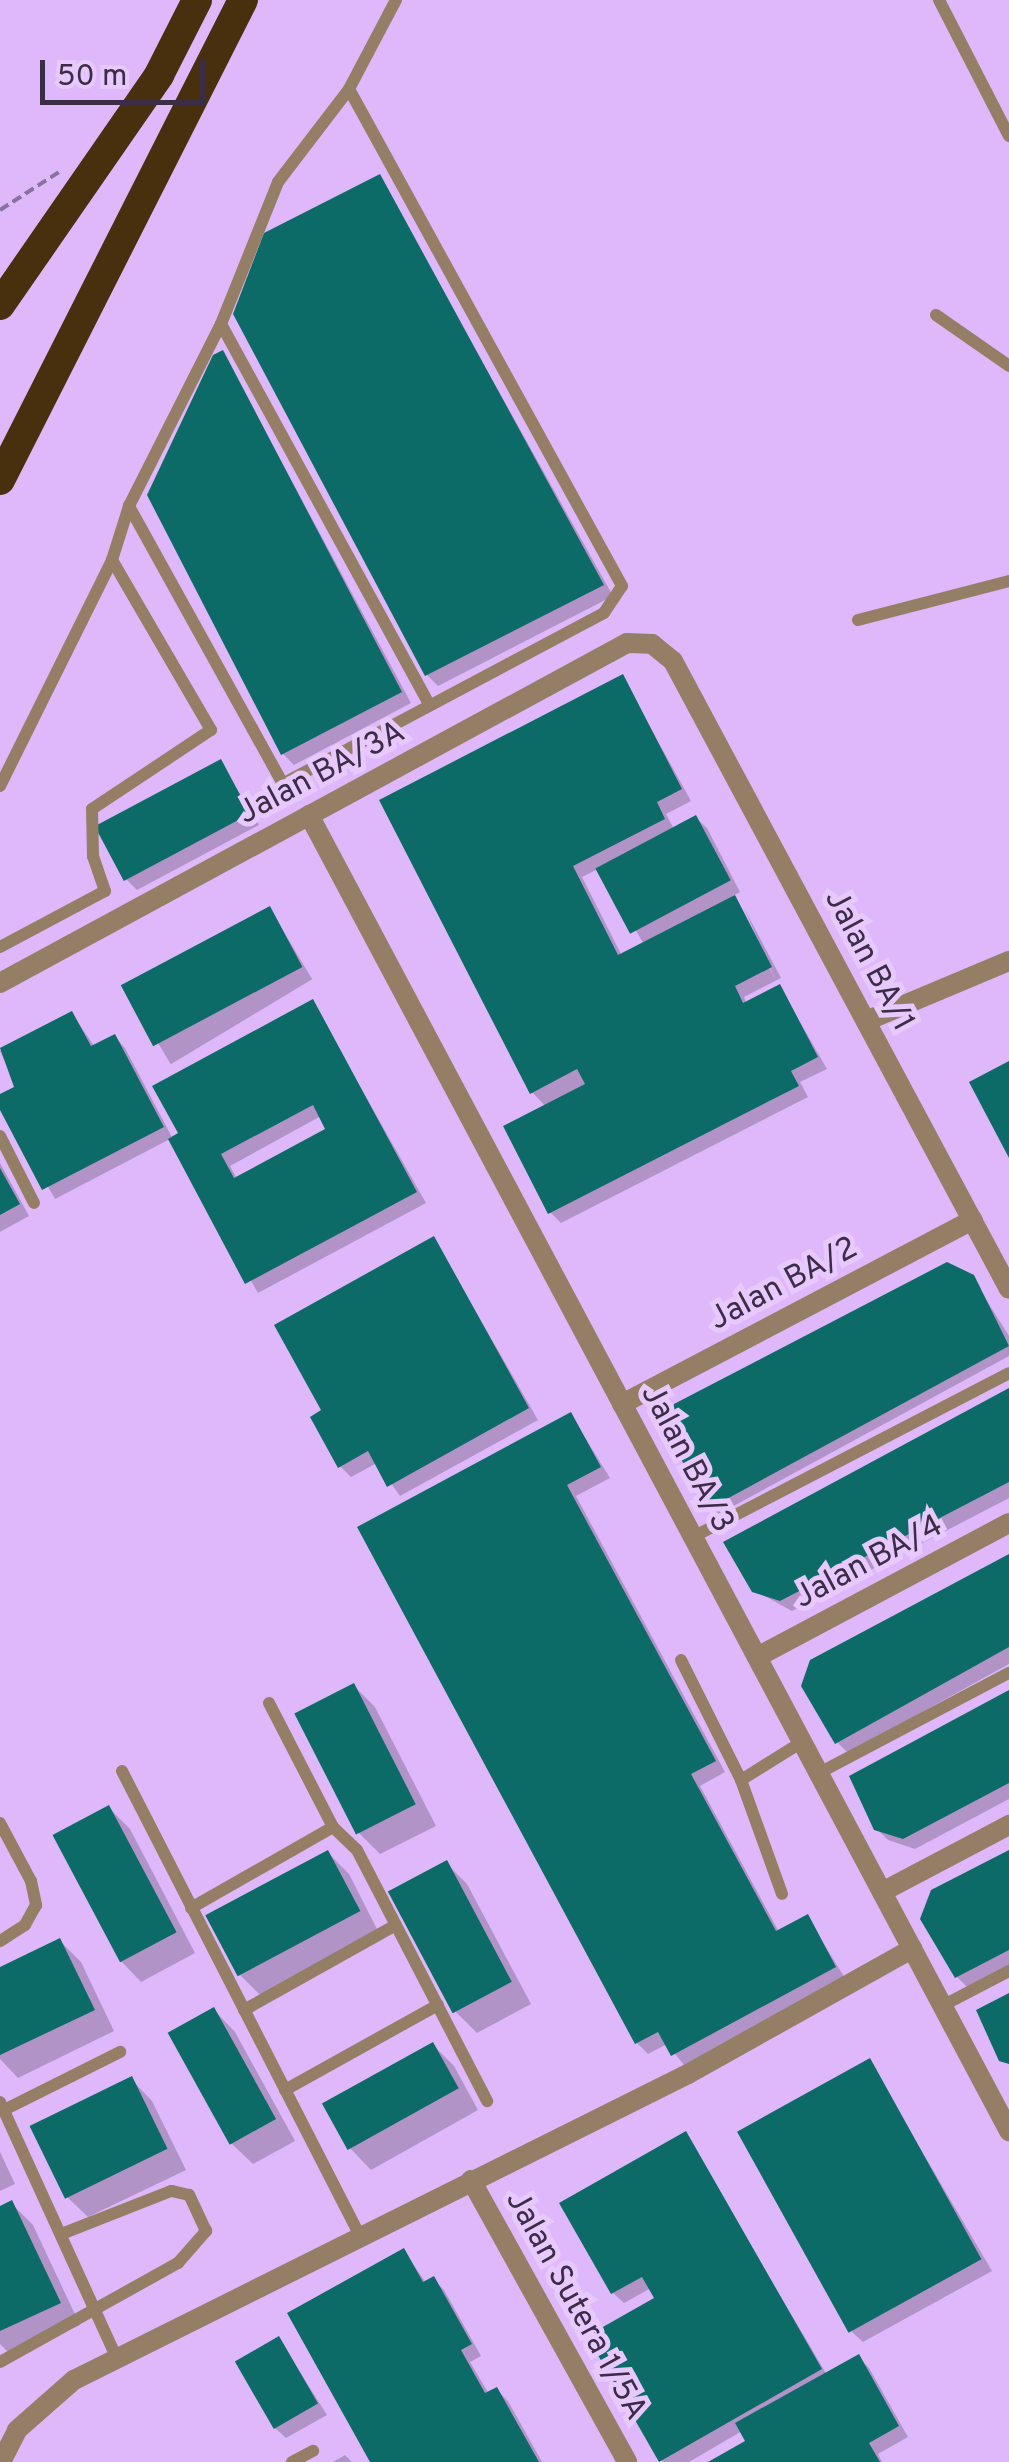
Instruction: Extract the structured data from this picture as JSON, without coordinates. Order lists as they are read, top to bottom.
{
  "streets": {
    "street": [
      "Jalan BA/3A",
      "Jalan BA/1",
      "Jalan BA/2",
      "Jalan BA/3",
      "Jalan BA/4",
      "Jalan Sutera 1/5A"
    ]
  },
  "crossings": [
    ["Jalan BA/3A", "Jalan BA/1"],
    ["Jalan BA/3A", "Jalan BA/3"],
    ["Jalan BA/1", "Jalan BA/2"],
    ["Jalan BA/2", "Jalan BA/3"],
    ["Jalan BA/3", "Jalan BA/4"]
  ],
  "scale_bar": "50 m"
}
